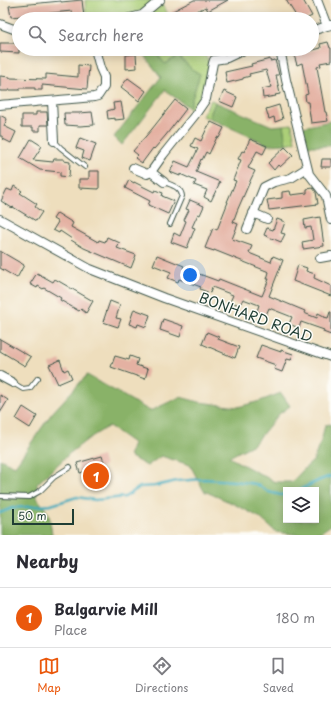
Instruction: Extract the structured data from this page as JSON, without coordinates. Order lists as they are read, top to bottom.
{
  "streets": {
    "street": ["BONHARD ROAD"]
  },
  "scale_bar": "50 m",
  "page": {
    "search": "Search here",
    "pins": "1",
    "scale": "50 m",
    "heading": "Nearby",
    "list": [
      {
        "mark": "1",
        "name": "Balgarvie Mill",
        "note": "Place",
        "value": "180 m"
      }
    ],
    "nav": ["Map", "Directions", "Saved"]
  }
}
